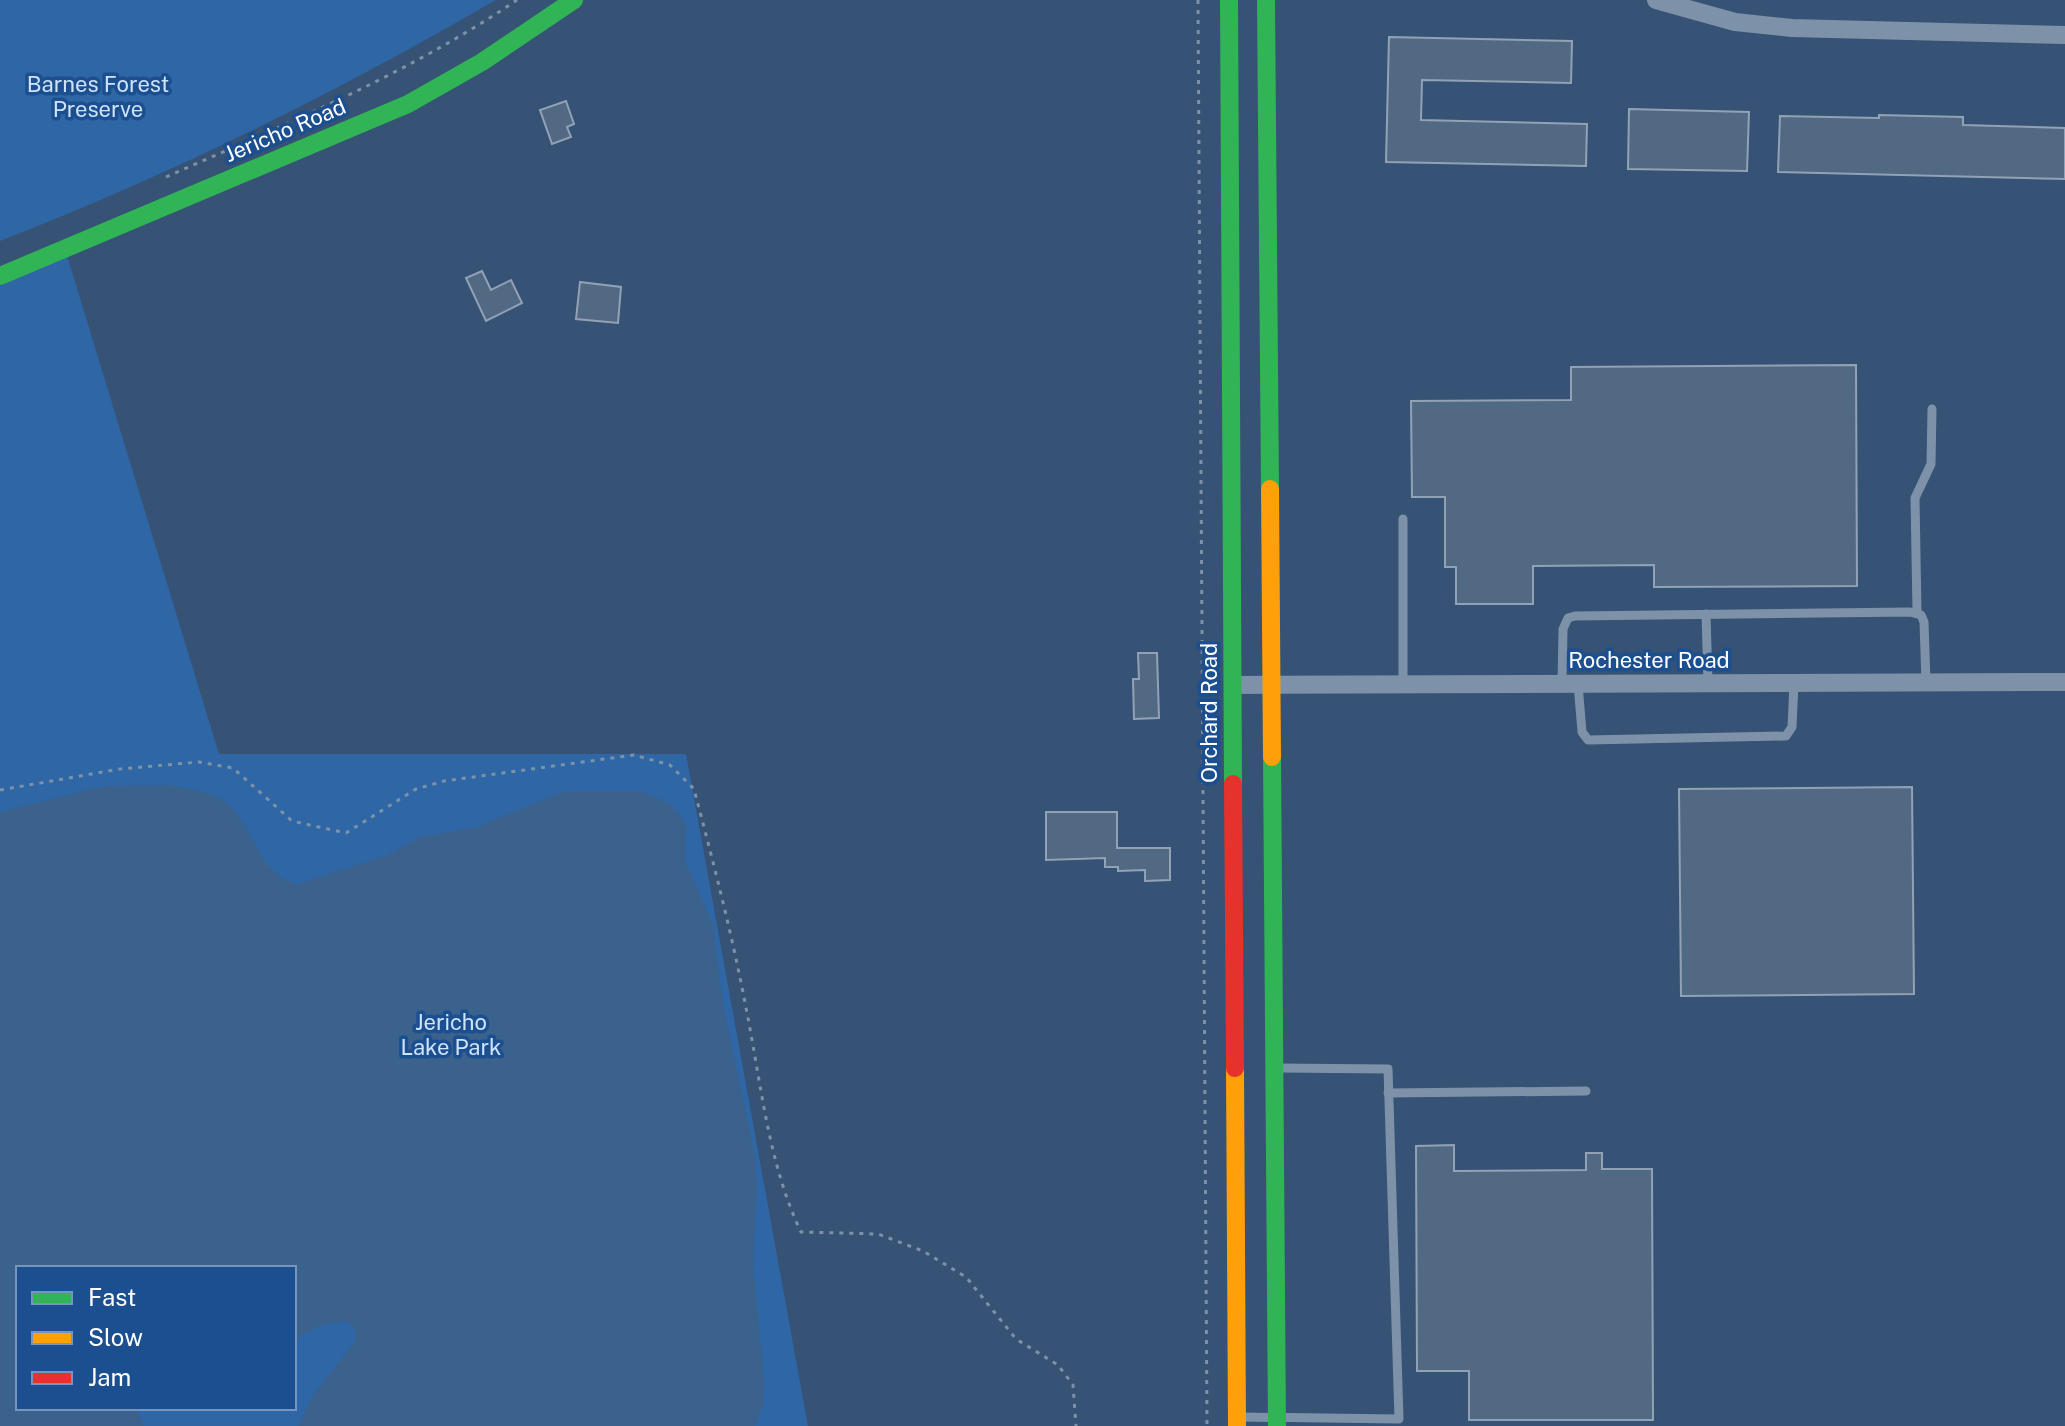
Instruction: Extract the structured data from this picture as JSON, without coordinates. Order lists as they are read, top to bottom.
{
  "streets": {
    "main road": ["Jericho Road", "Orchard Road"],
    "street": ["Rochester Road"]
  },
  "crossings": [
    ["Rochester Road", "Orchard Road"]
  ],
  "parks": ["Barnes Forest Preserve", "Jericho Lake Park"],
  "legend": ["Fast", "Slow", "Jam"]
}
